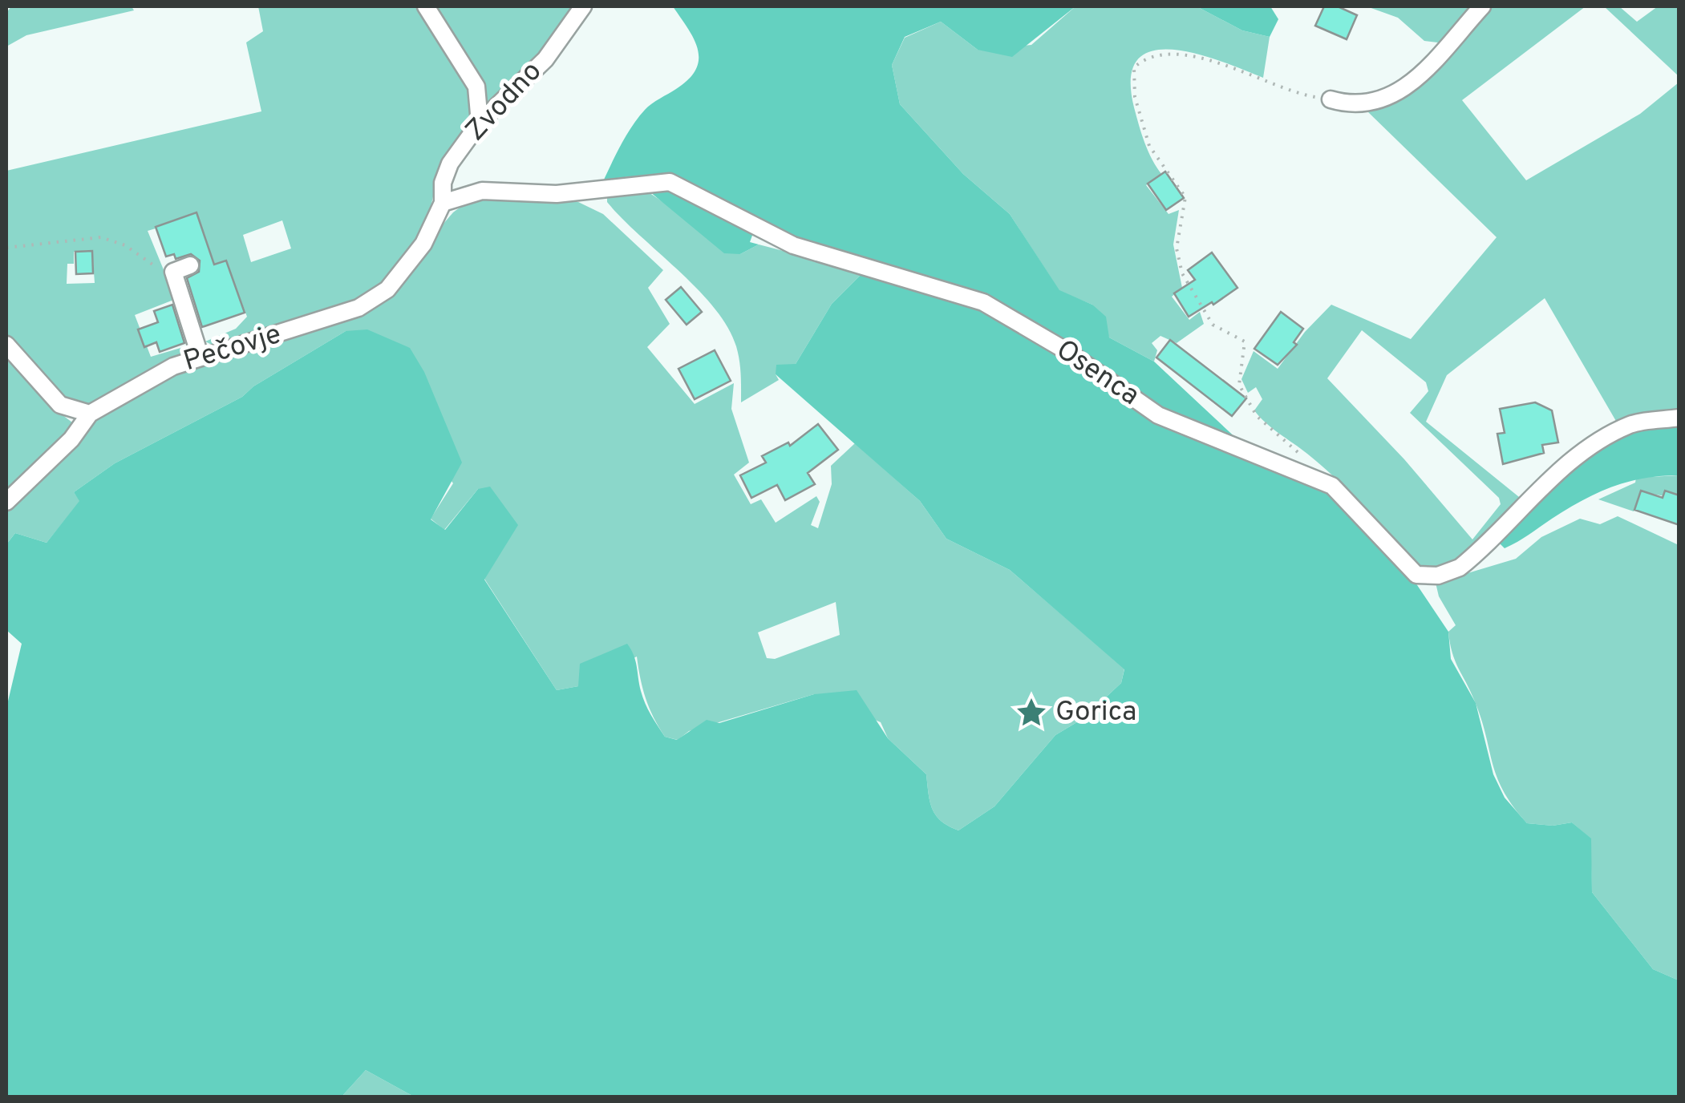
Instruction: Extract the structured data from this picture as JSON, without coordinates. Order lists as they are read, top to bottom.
{
  "streets": {
    "street": ["Zvodno", "Pečovje", "Osenca"]
  },
  "crossings": [
    ["Zvodno", "Pečovje"],
    ["Zvodno", "Osenca"],
    ["Pečovje", "Osenca"]
  ],
  "places": {
    "place": ["Gorica"]
  }
}
